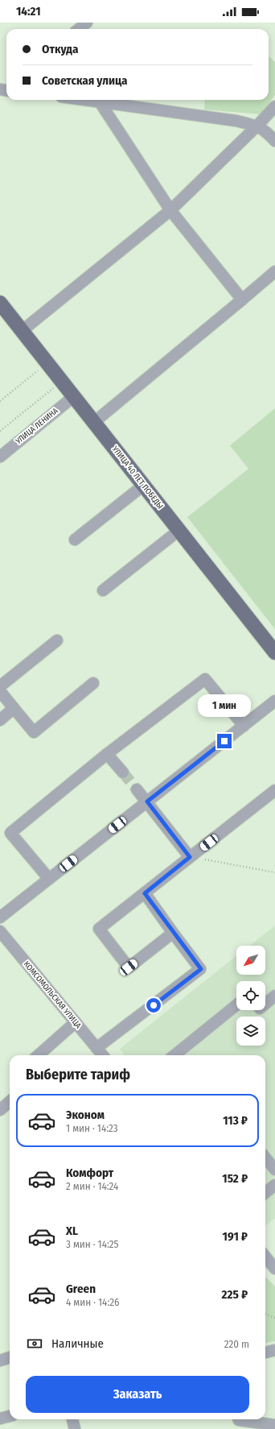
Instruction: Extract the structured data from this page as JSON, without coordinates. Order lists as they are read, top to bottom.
{
  "streets": {
    "main road": ["УЛИЦА 40 ЛЕТ ПОБЕДЫ"],
    "street": ["УЛИЦА ЛЕНИНА", "КОМСОМОЛЬСКАЯ УЛИЦА"]
  },
  "crossings": [
    ["УЛИЦА ЛЕНИНА", "УЛИЦА 40 ЛЕТ ПОБЕДЫ"]
  ],
  "north": "bottom left",
  "page": {
    "status": "14:21",
    "banner": ["Откуда", "Советская улица"],
    "bubble": "1 мин",
    "heading": "Выберите тариф",
    "list": [
      {
        "name": "Эконом",
        "note": "1 мин · 14:23",
        "value": "113 ₽"
      },
      {
        "name": "Комфорт",
        "note": "2 мин · 14:24",
        "value": "152 ₽"
      },
      {
        "name": "XL",
        "note": "3 мин · 14:25",
        "value": "191 ₽"
      },
      {
        "name": "Green",
        "note": "4 мин · 14:26",
        "value": "225 ₽"
      }
    ],
    "pay": ["Наличные", "220 m"],
    "buttons": "Заказать"
  }
}
